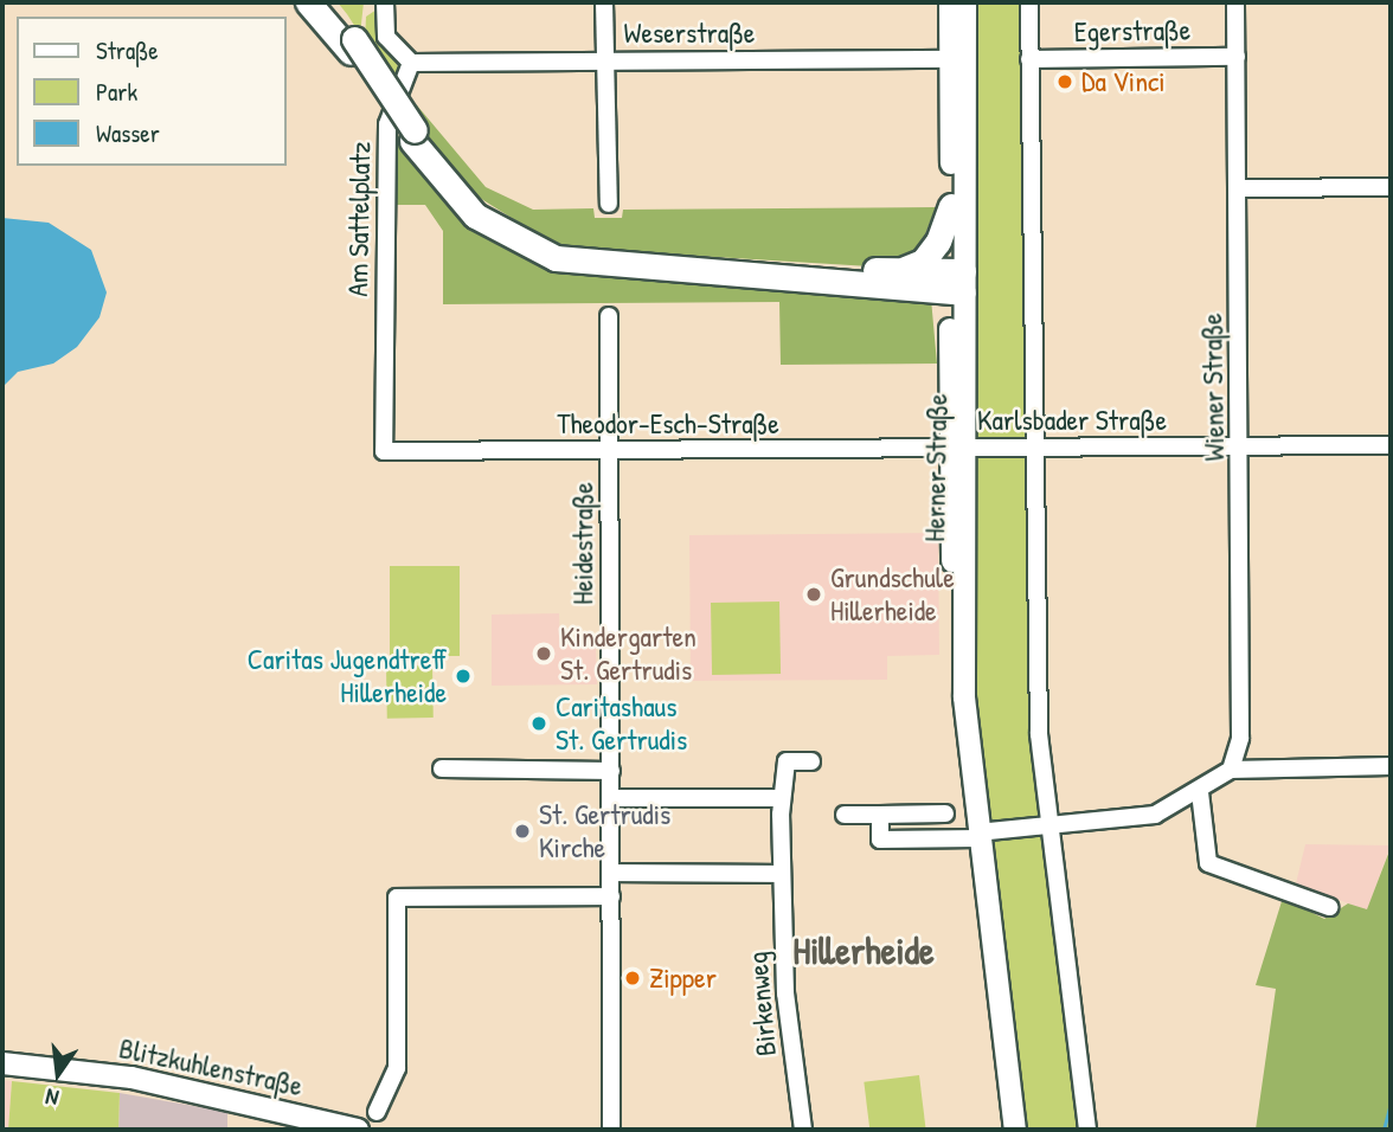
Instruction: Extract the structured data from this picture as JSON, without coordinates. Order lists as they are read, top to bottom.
{
  "streets": {
    "main road": ["Herner Straße", "Blitzkuhlenstraße"],
    "street": [
      "Egerstraße",
      "Weserstraße",
      "Am Sattelplatz",
      "Wiener Straße",
      "Karlsbader Straße",
      "Theodor-Esch-Straße",
      "Heidestraße",
      "Birkenweg"
    ]
  },
  "crossings": [
    ["Egerstraße", "Wiener Straße"],
    ["Weserstraße", "Am Sattelplatz"],
    ["Weserstraße", "Herner Straße"],
    ["Am Sattelplatz", "Theodor-Esch-Straße"],
    ["Wiener Straße", "Karlsbader Straße"],
    ["Karlsbader Straße", "Theodor-Esch-Straße"],
    ["Karlsbader Straße", "Herner Straße"],
    ["Theodor-Esch-Straße", "Herner Straße"],
    ["Theodor-Esch-Straße", "Heidestraße"]
  ],
  "districts": ["Hillerheide"],
  "places": [
    "Da Vinci",
    "Grundschule Hillerheide",
    "Kindergarten St. Gertrudis",
    "Caritas Jugendtreff Hillerheide",
    "Caritashaus St. Gertrudis",
    "St. Gertrudis Kirche",
    "Zipper"
  ],
  "legend": ["Straße", "Park", "Wasser"],
  "north": "bottom"
}
